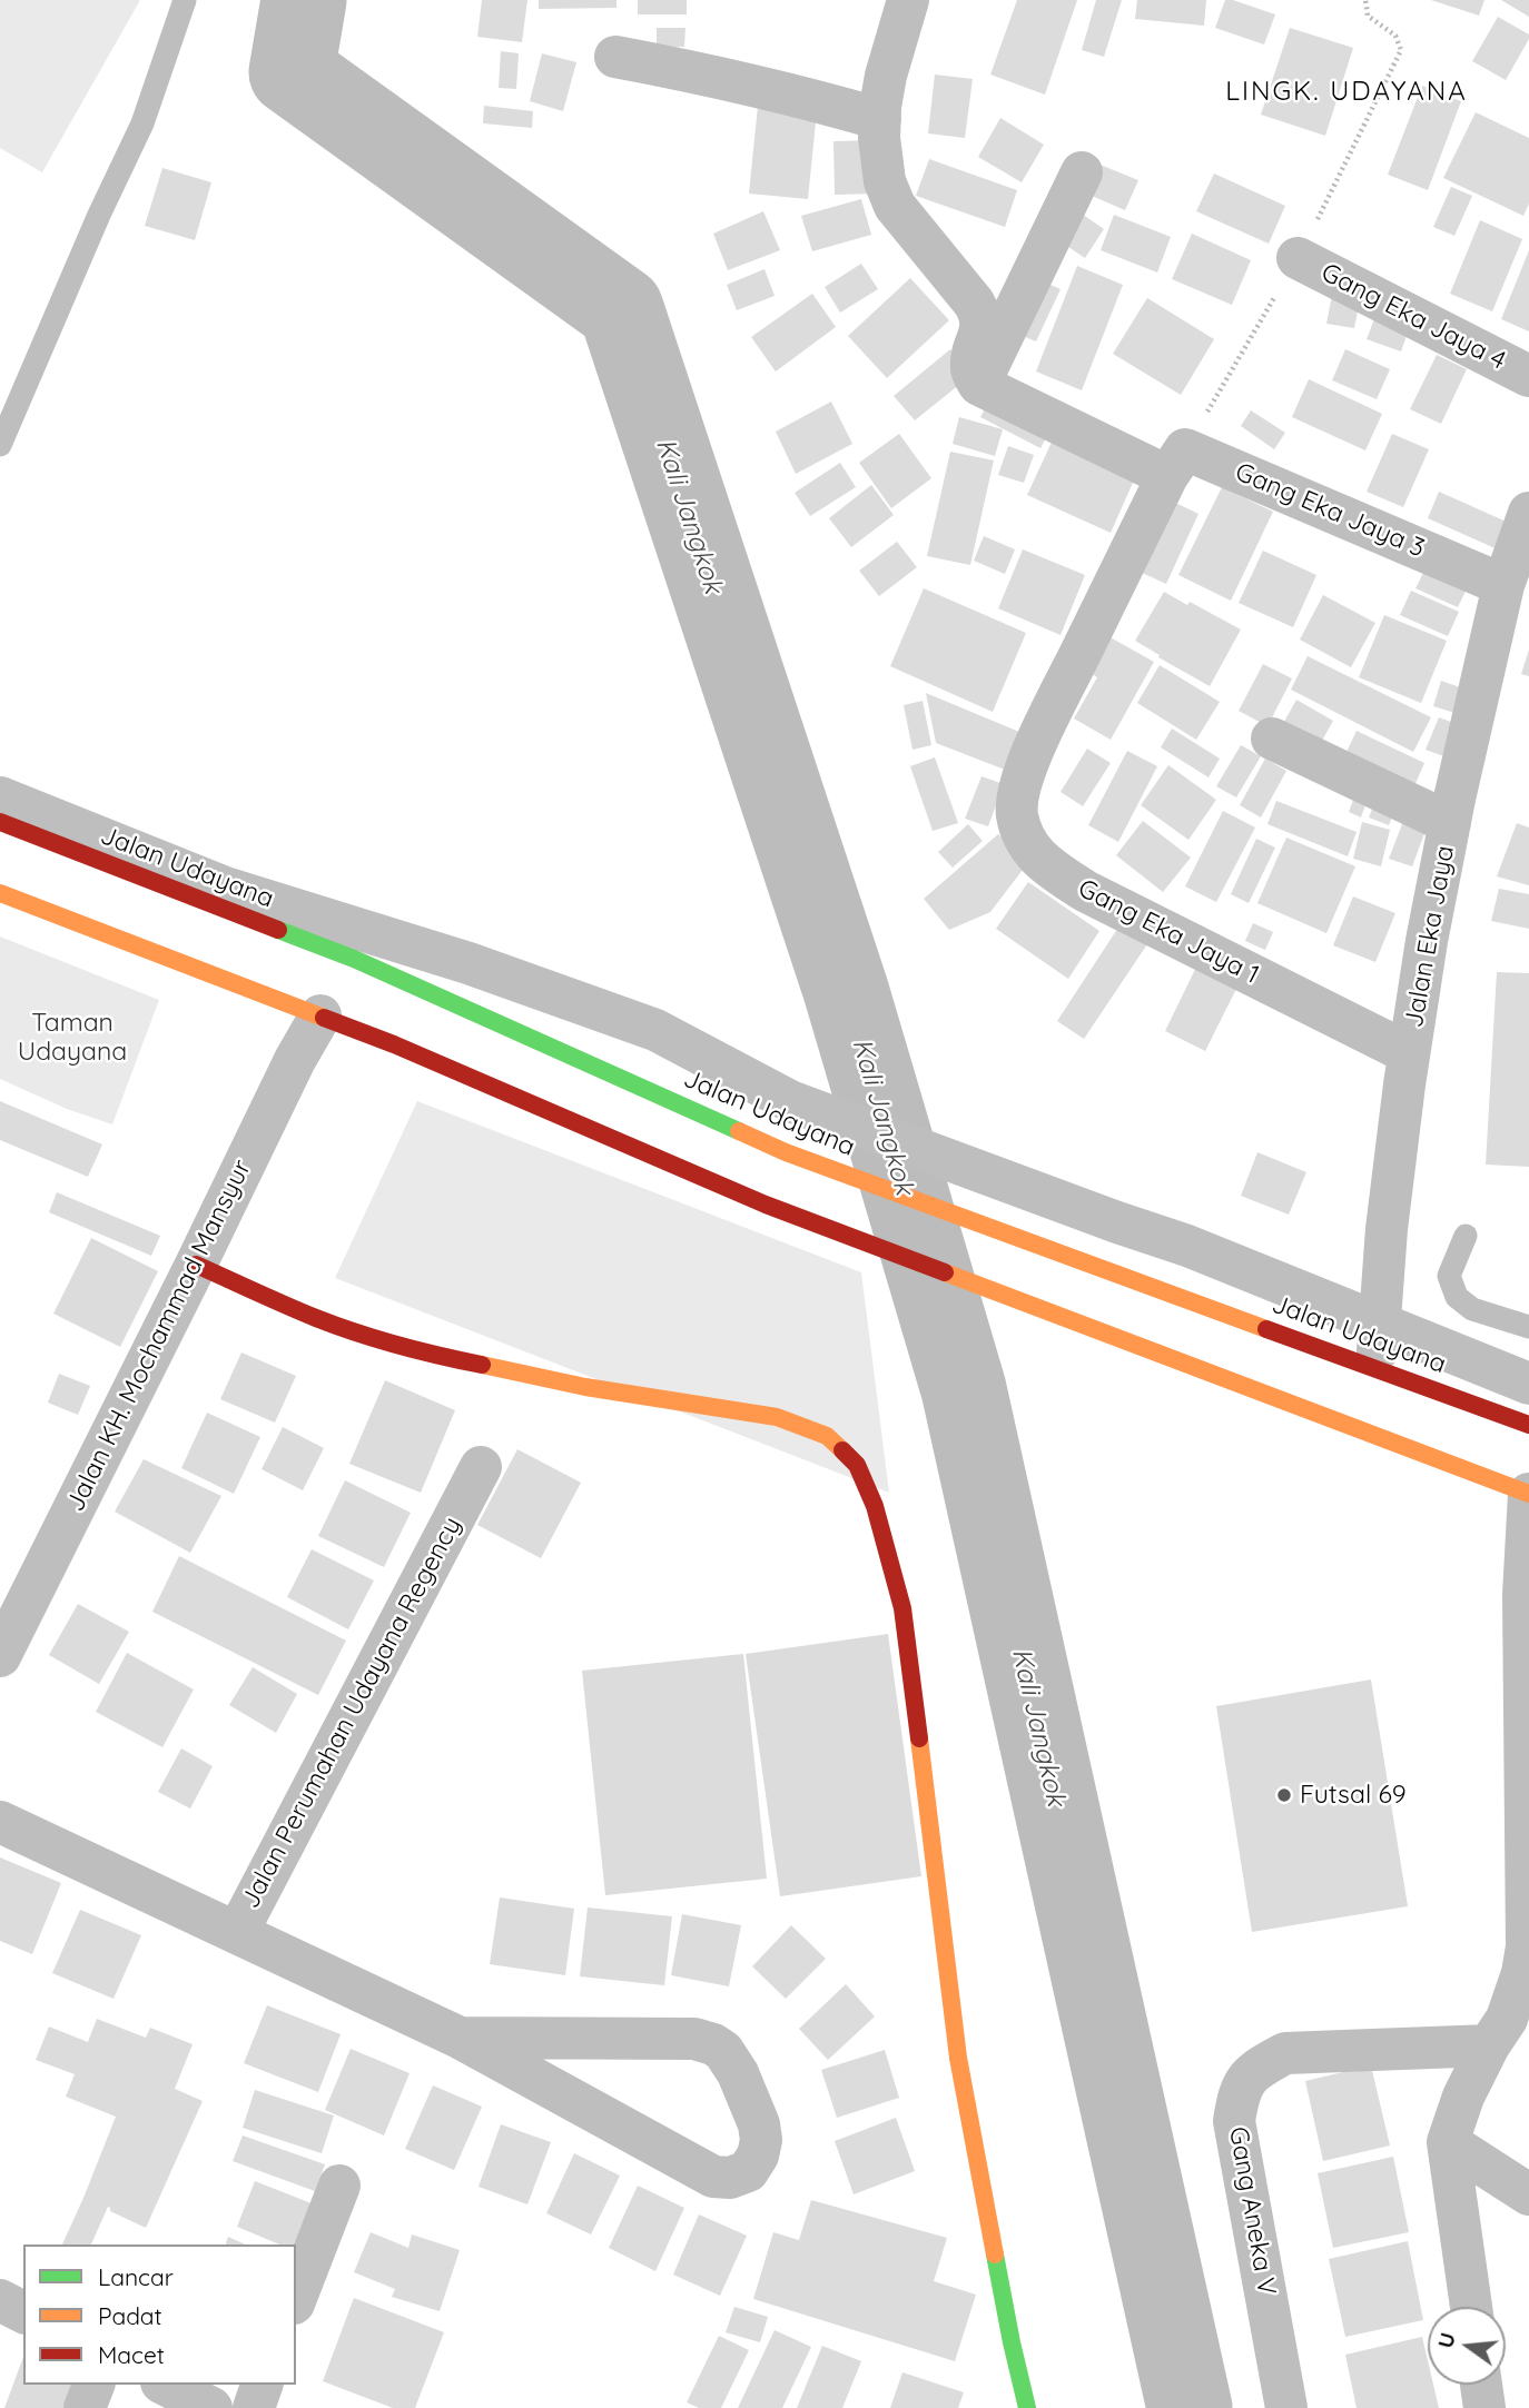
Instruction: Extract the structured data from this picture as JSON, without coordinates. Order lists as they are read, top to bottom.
{
  "streets": {
    "main road": ["Jalan Udayana"],
    "street": [
      "Gang Eka Jaya 4",
      "Gang Eka Jaya 3",
      "Gang Eka Jaya 1",
      "Jalan Eka Jaya",
      "Jalan KH. Mochammad Mansyur",
      "Jalan Perumahan Udayana Regency",
      "Gang Aneka V"
    ]
  },
  "crossings": [
    ["Gang Eka Jaya 3", "Gang Eka Jaya 1"],
    ["Gang Eka Jaya 3", "Jalan Eka Jaya"],
    ["Jalan Udayana", "Jalan Eka Jaya"],
    ["Gang Eka Jaya 1", "Jalan Eka Jaya"]
  ],
  "districts": ["LINGK. UDAYANA"],
  "water": ["Kali Jangkok"],
  "parks": ["Taman Udayana"],
  "places": ["Futsal 69"],
  "legend": ["Lancar", "Padat", "Macet"],
  "north": "left"
}
